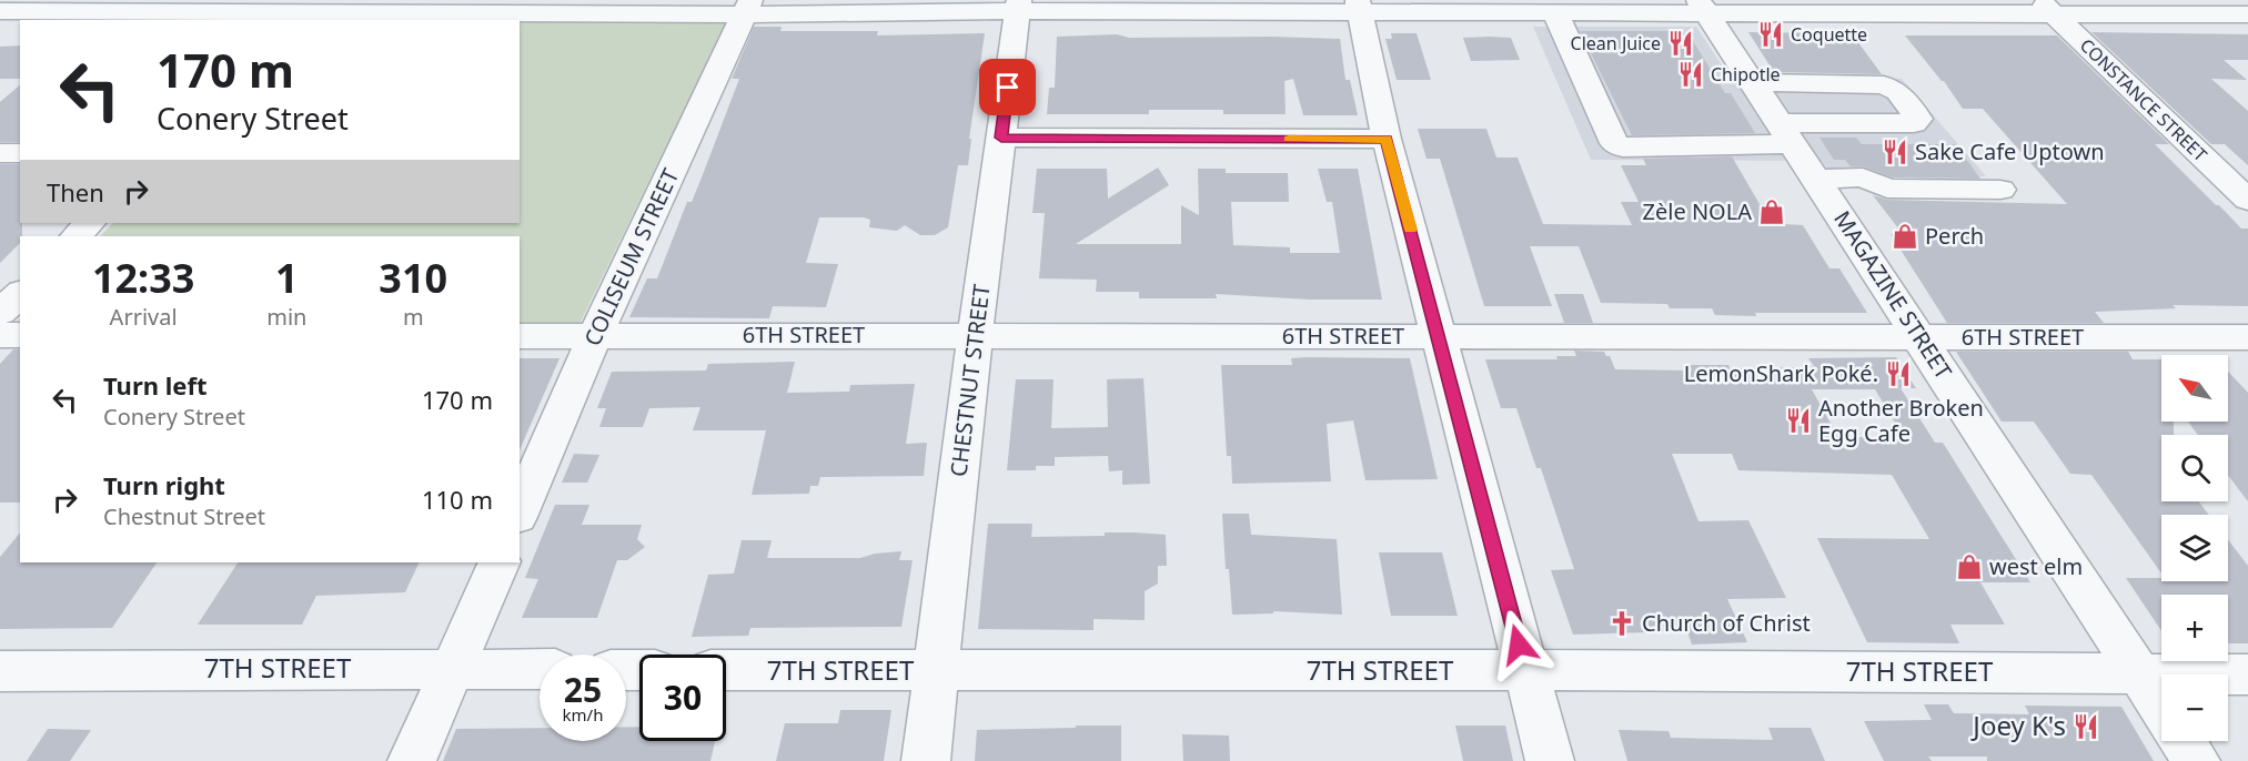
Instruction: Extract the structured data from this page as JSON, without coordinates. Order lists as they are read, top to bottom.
{
  "streets": {
    "street": [
      "CONSTANCE STREET",
      "COLISEUM STREET",
      "MAGAZINE STREET",
      "6TH STREET",
      "CHESTNUT STREET",
      "7TH STREET"
    ]
  },
  "crossings": [
    ["COLISEUM STREET", "6TH STREET"],
    ["MAGAZINE STREET", "6TH STREET"],
    ["MAGAZINE STREET", "7TH STREET"],
    ["6TH STREET", "CHESTNUT STREET"],
    ["CHESTNUT STREET", "7TH STREET"]
  ],
  "places": {
    "restaurant": [
      "Coquette",
      "Clean Juice",
      "Chipotle",
      "Sake Cafe Uptown",
      "LemonShark Poké.",
      "Another Broken Egg Cafe",
      "Joey K's"
    ],
    "shop": ["Zèle NOLA", "Perch", "west elm"],
    "church": ["Church of Christ"]
  },
  "north": "top left",
  "page": {
    "turn": ["170 m", "Conery Street"],
    "then": "Then",
    "eta": [
      "12:33",
      "Arrival",
      "1",
      "min",
      "310",
      "m"
    ],
    "list": [
      {
        "name": "Turn left",
        "note": "Conery Street",
        "value": "170 m"
      },
      {
        "name": "Turn right",
        "note": "Chestnut Street",
        "value": "110 m"
      }
    ],
    "map_buttons": ["+", "−"],
    "speed": "25 km/h",
    "limit": "30"
  }
}
